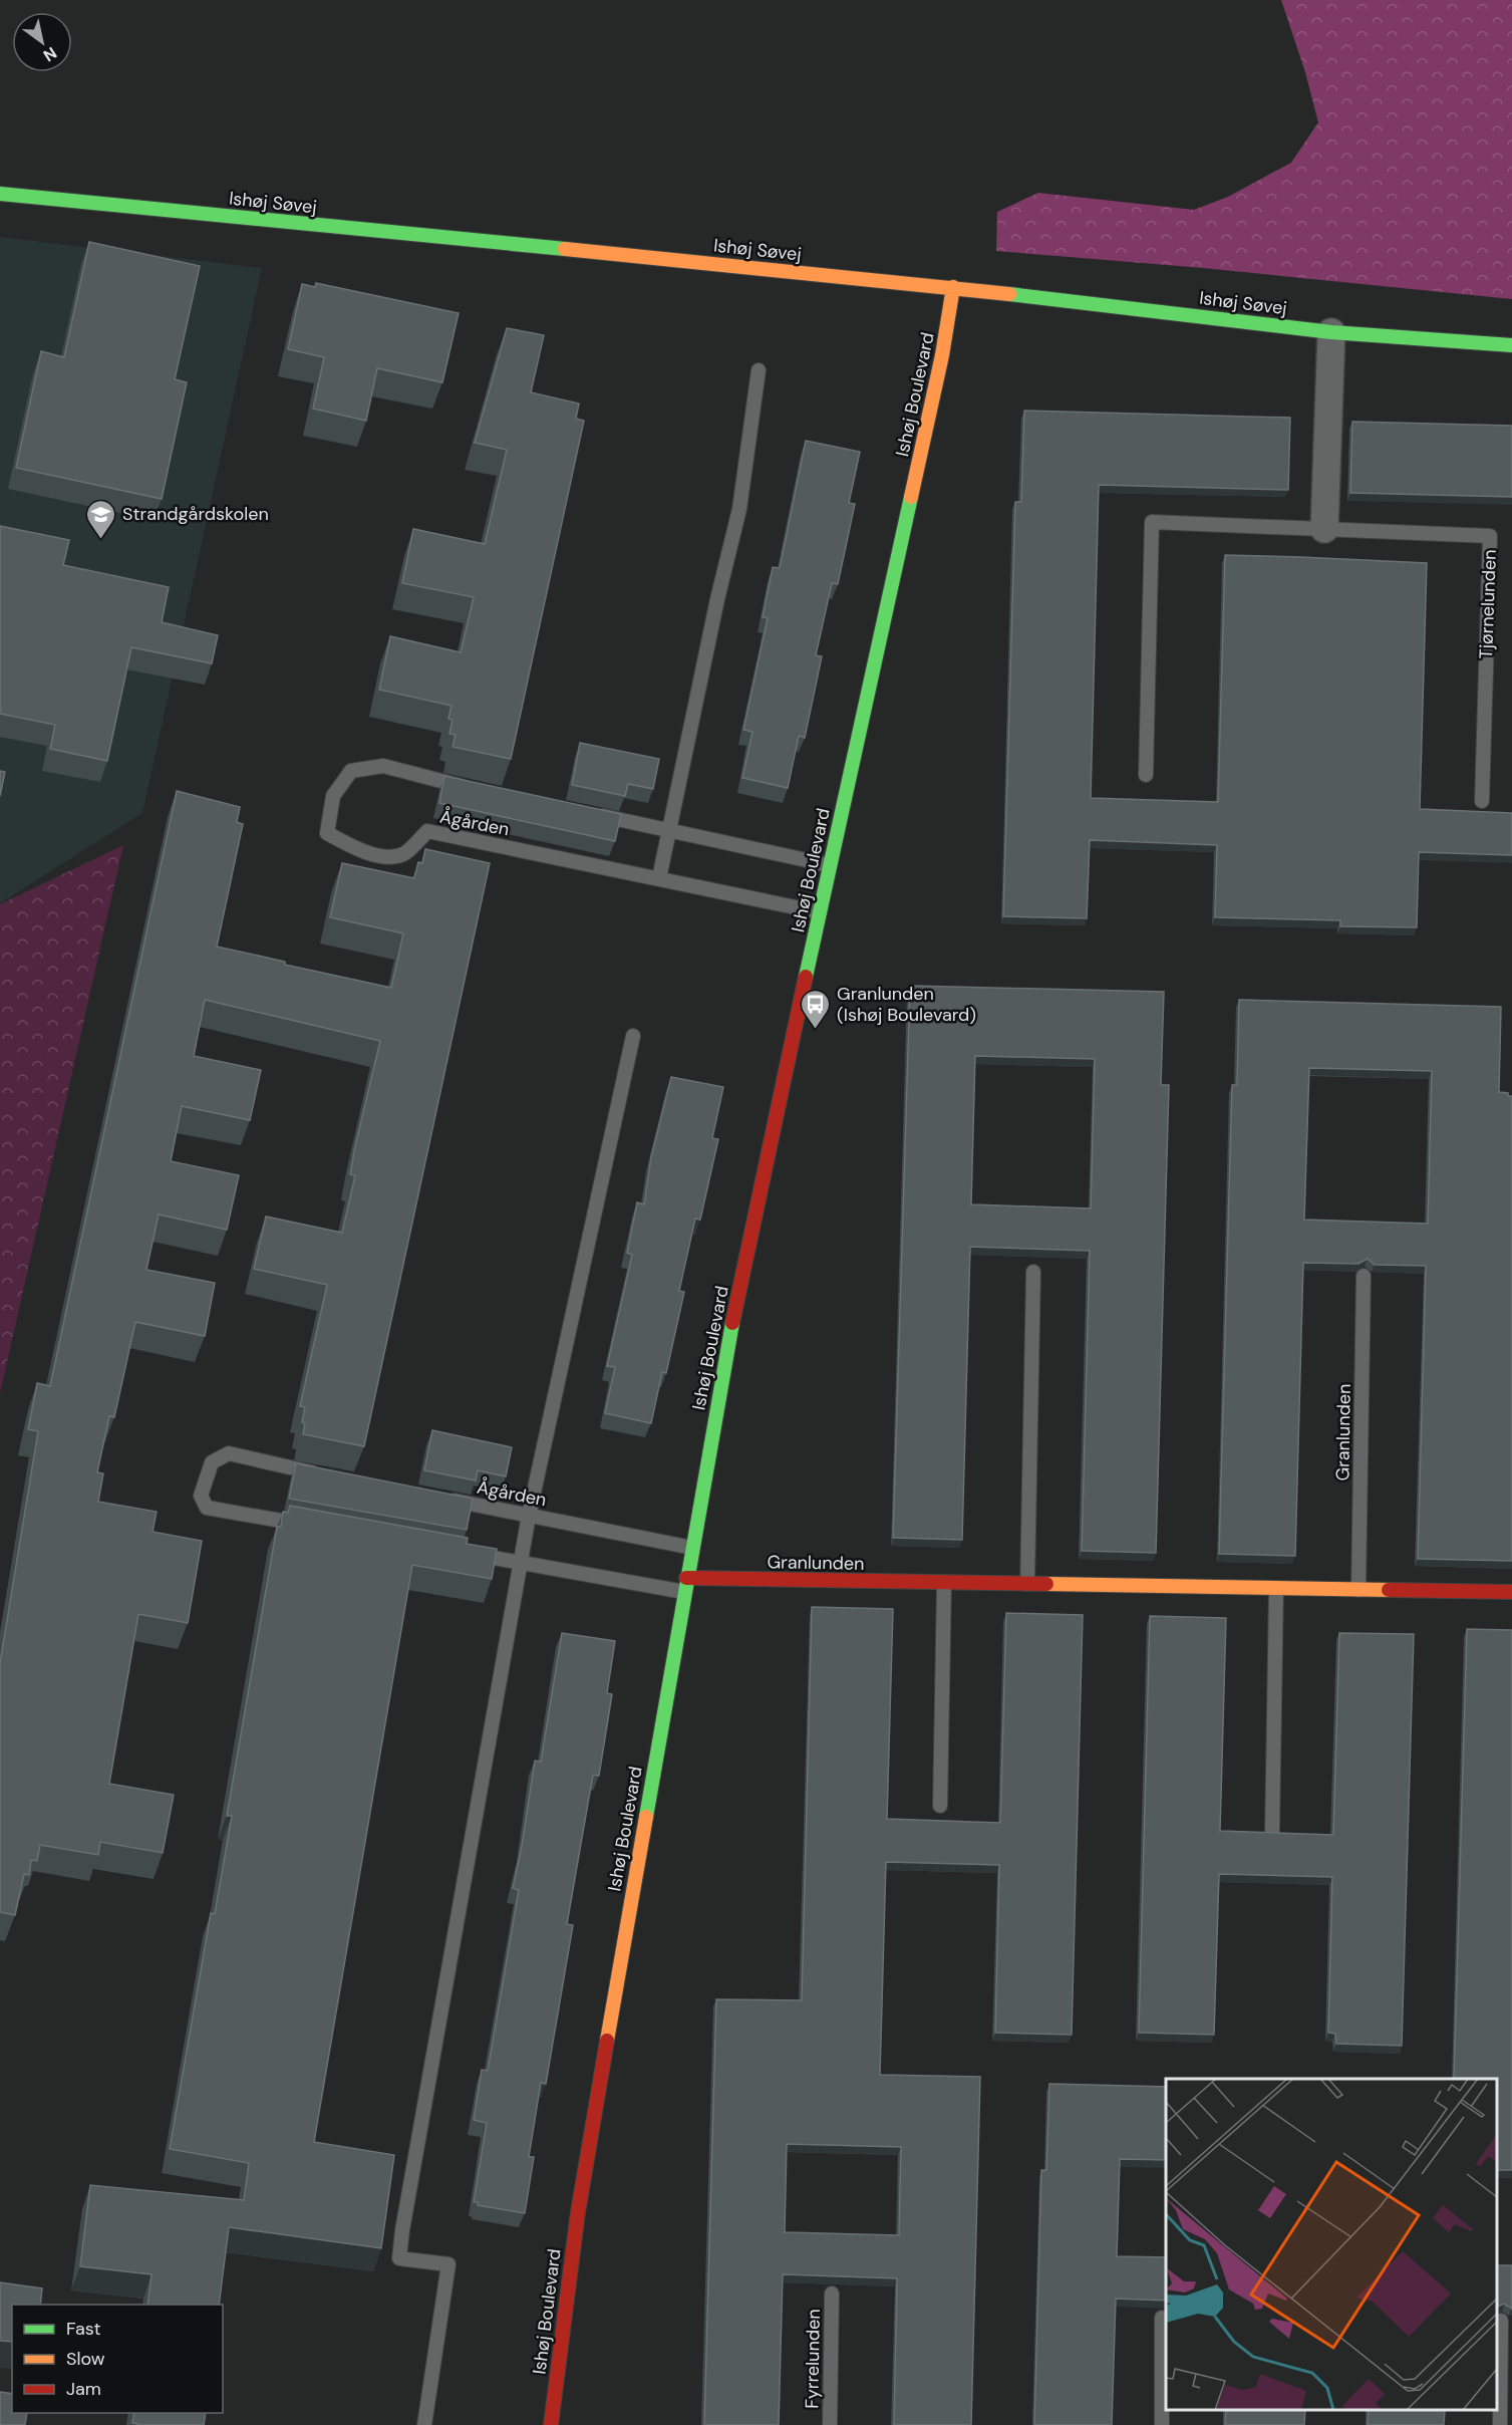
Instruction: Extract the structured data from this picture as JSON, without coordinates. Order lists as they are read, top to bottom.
{
  "streets": {
    "street": ["Ishøj Søvej", "Ishøj Boulevard", "Granlunden"],
    "lane": ["Tjørnelunden", "Ågården", "Fyrrelunden"]
  },
  "crossings": [
    ["Ishøj Søvej", "Ishøj Boulevard"],
    ["Ishøj Boulevard", "Ågården"],
    ["Ishøj Boulevard", "Granlunden"]
  ],
  "places": {
    "school or university": ["Strandgårdskolen"],
    "bus stop": ["Granlunden (Ishøj Boulevard)"]
  },
  "legend": ["Fast", "Slow", "Jam"],
  "north": "bottom right"
}
